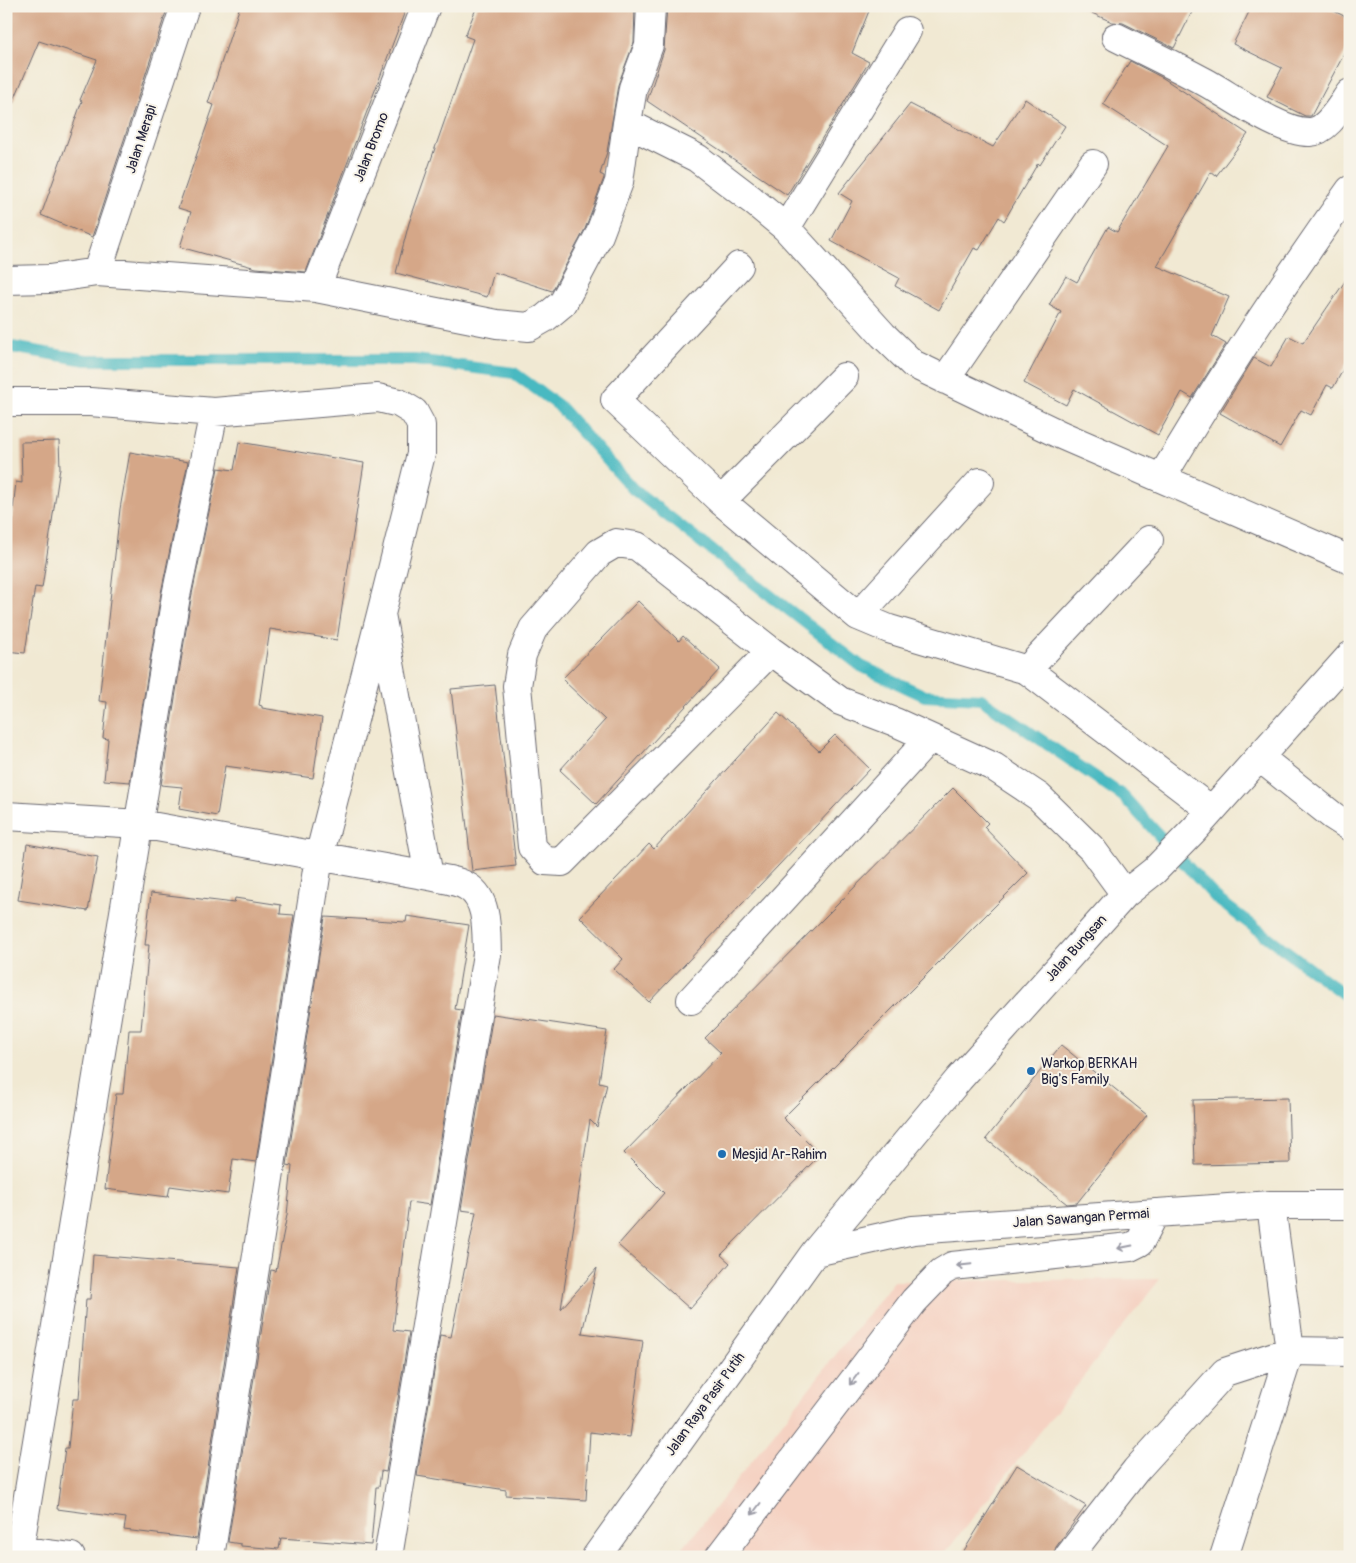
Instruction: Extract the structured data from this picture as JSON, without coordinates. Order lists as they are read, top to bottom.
{
  "streets": {
    "street": [
      "Jalan Merapi",
      "Jalan Bromo",
      "Jalan Bungsan",
      "Jalan Sawangan Permai",
      "Jalan Raya Pasir Putih"
    ]
  },
  "crossings": [
    ["Jalan Bungsan", "Jalan Sawangan Permai"],
    ["Jalan Bungsan", "Jalan Raya Pasir Putih"],
    ["Jalan Sawangan Permai", "Jalan Raya Pasir Putih"]
  ],
  "places": ["Warkop BERKAH Big's Family", "Mesjid Ar-Rahim"]
}
